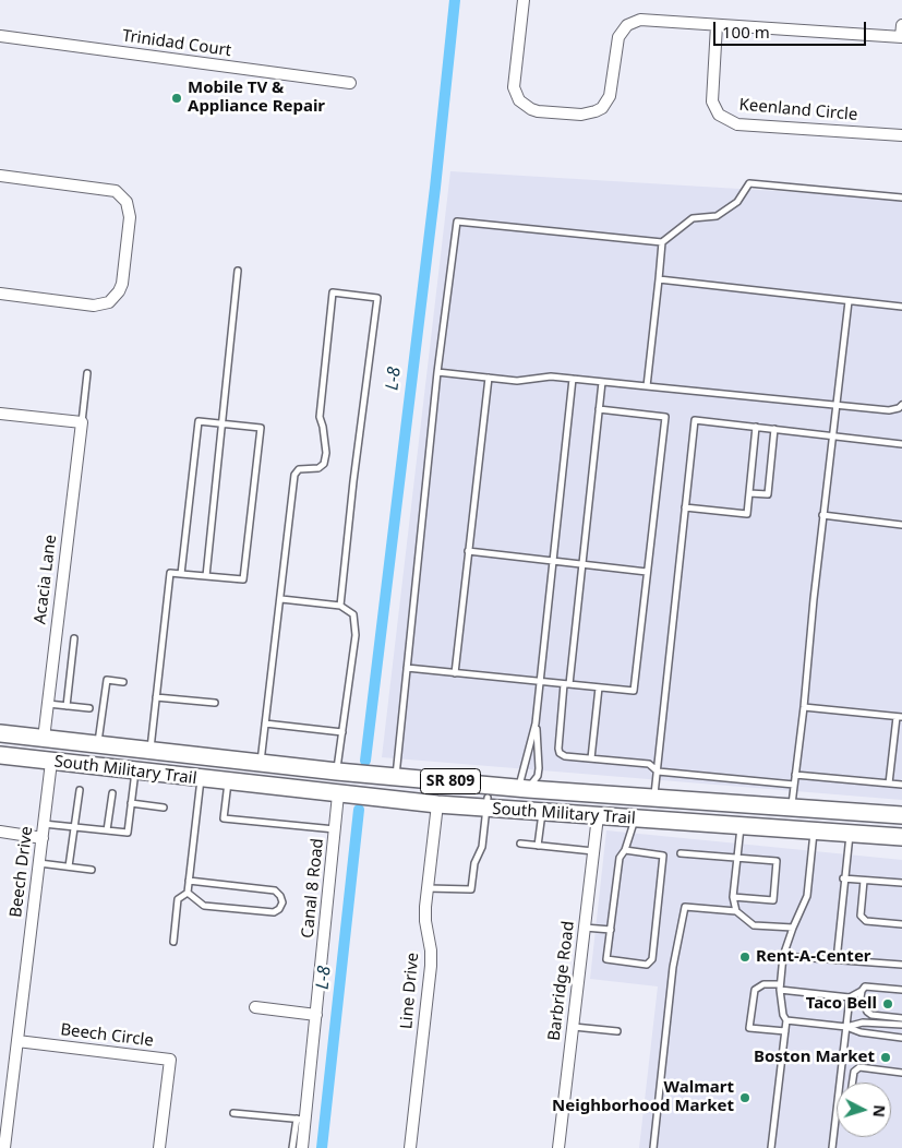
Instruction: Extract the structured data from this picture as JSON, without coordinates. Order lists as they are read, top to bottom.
{
  "streets": {
    "main road": ["South Military Trail", "SR 809"],
    "street": [
      "Trinidad Court",
      "Keenland Circle",
      "Acacia Lane",
      "Beech Drive",
      "Canal 8 Road",
      "Barbridge Road",
      "Line Drive",
      "Beech Circle"
    ]
  },
  "crossings": [
    ["Acacia Lane", "South Military Trail"],
    ["South Military Trail", "Beech Drive"],
    ["South Military Trail", "Canal 8 Road"],
    ["South Military Trail", "Barbridge Road"],
    ["South Military Trail", "Line Drive"],
    ["Beech Drive", "Beech Circle"]
  ],
  "water": ["L-8"],
  "places": [
    "Mobile TV & Appliance Repair",
    "Rent-A-Center",
    "Taco Bell",
    "Boston Market",
    "Walmart Neighborhood Market"
  ],
  "scale_bar": "100 m",
  "north": "right"
}
